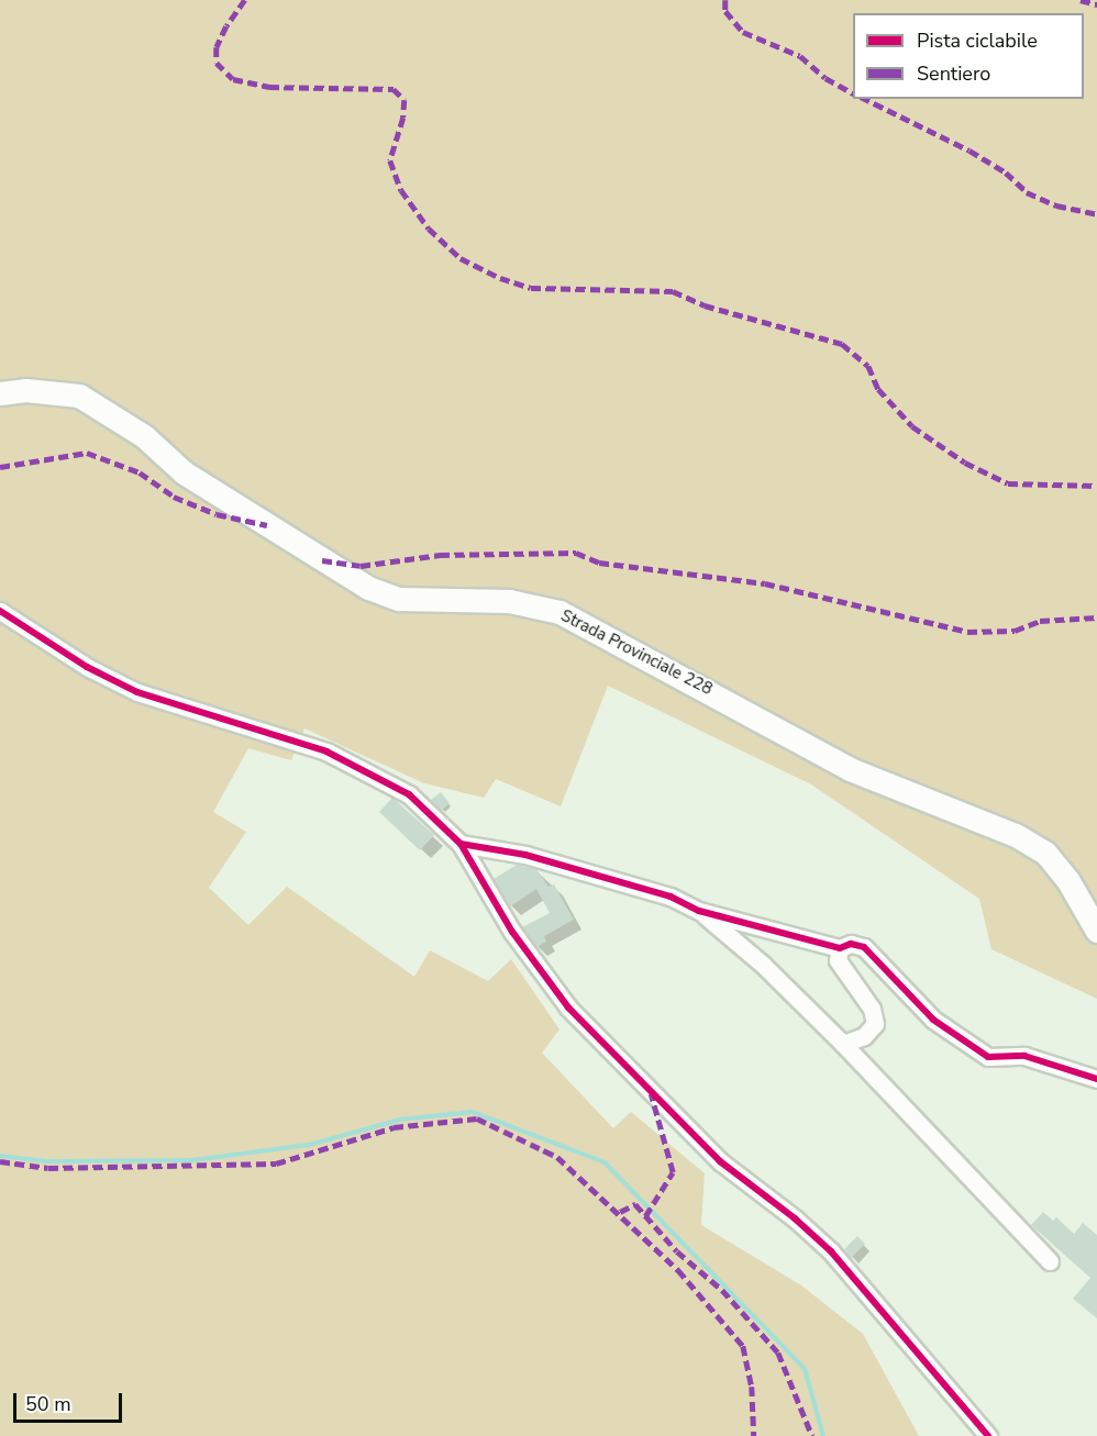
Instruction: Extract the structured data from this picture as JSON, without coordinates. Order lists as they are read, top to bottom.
{
  "streets": {
    "main road": ["Strada Provinciale 228"]
  },
  "legend": ["Pista ciclabile", "Sentiero"],
  "scale_bar": "50 m"
}
